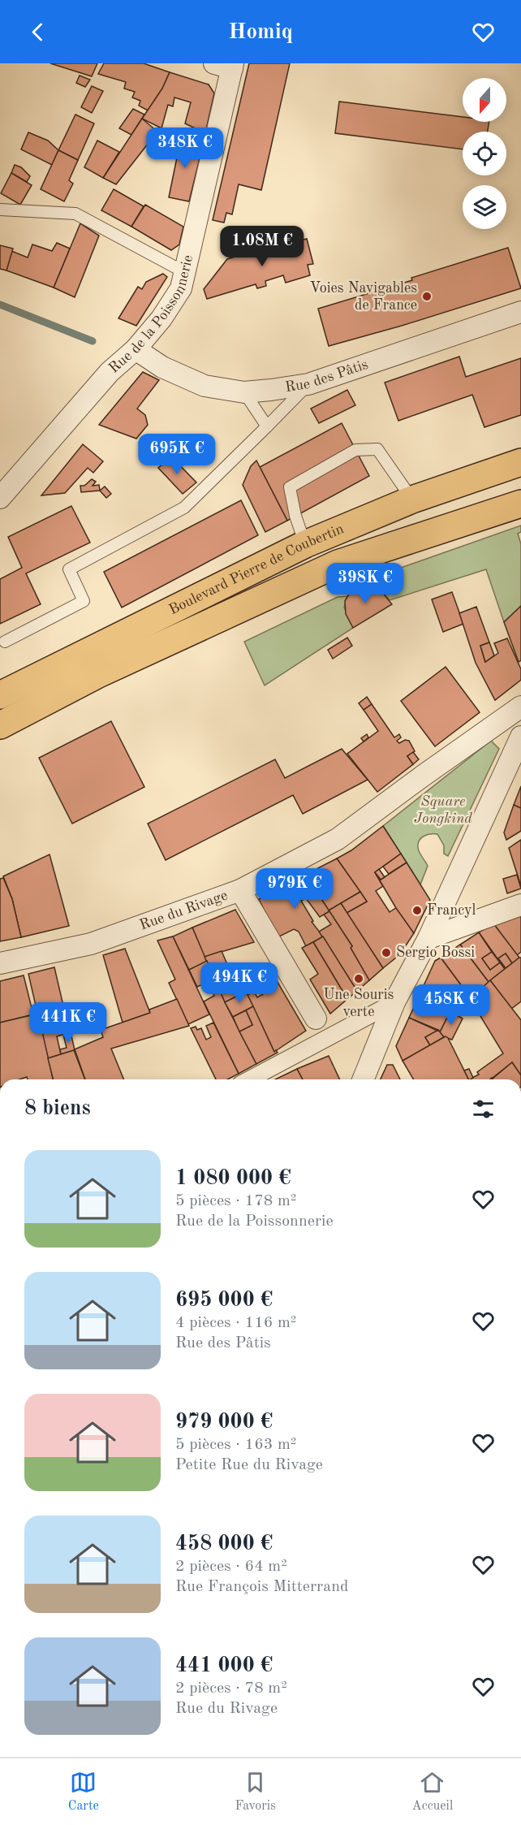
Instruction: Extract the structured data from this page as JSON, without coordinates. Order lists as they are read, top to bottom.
{
  "streets": {
    "main road": ["Boulevard Pierre de Coubertin"],
    "street": ["Rue de la Poissonnerie", "Rue des Pâtis", "Rue du Rivage"]
  },
  "crossings": [
    ["Rue de la Poissonnerie", "Rue des Pâtis"]
  ],
  "parks": ["Square Jongkind"],
  "places": [
    "Voies Navigables de France",
    "Francyl",
    "Sergio Bossi",
    "Une Souris verte"
  ],
  "north": "bottom",
  "page": {
    "header": "Homiq",
    "price": [
      "348K €",
      "1.08M €",
      "695K €",
      "398K €",
      "979K €",
      "494K €",
      "458K €",
      "441K €"
    ],
    "heading": "8 biens",
    "list": [
      {
        "name": "1 080 000 €",
        "note": "5 pièces · 178 m² · Rue de la Poissonnerie"
      },
      {
        "name": "695 000 €",
        "note": "4 pièces · 116 m² · Rue des Pâtis"
      },
      {
        "name": "979 000 €",
        "note": "5 pièces · 163 m² · Petite Rue du Rivage"
      },
      {
        "name": "458 000 €",
        "note": "2 pièces · 64 m² · Rue François Mitterrand"
      },
      {
        "name": "441 000 €",
        "note": "2 pièces · 78 m² · Rue du Rivage"
      }
    ],
    "tabs": ["Carte", "Favoris", "Accueil"]
  }
}
